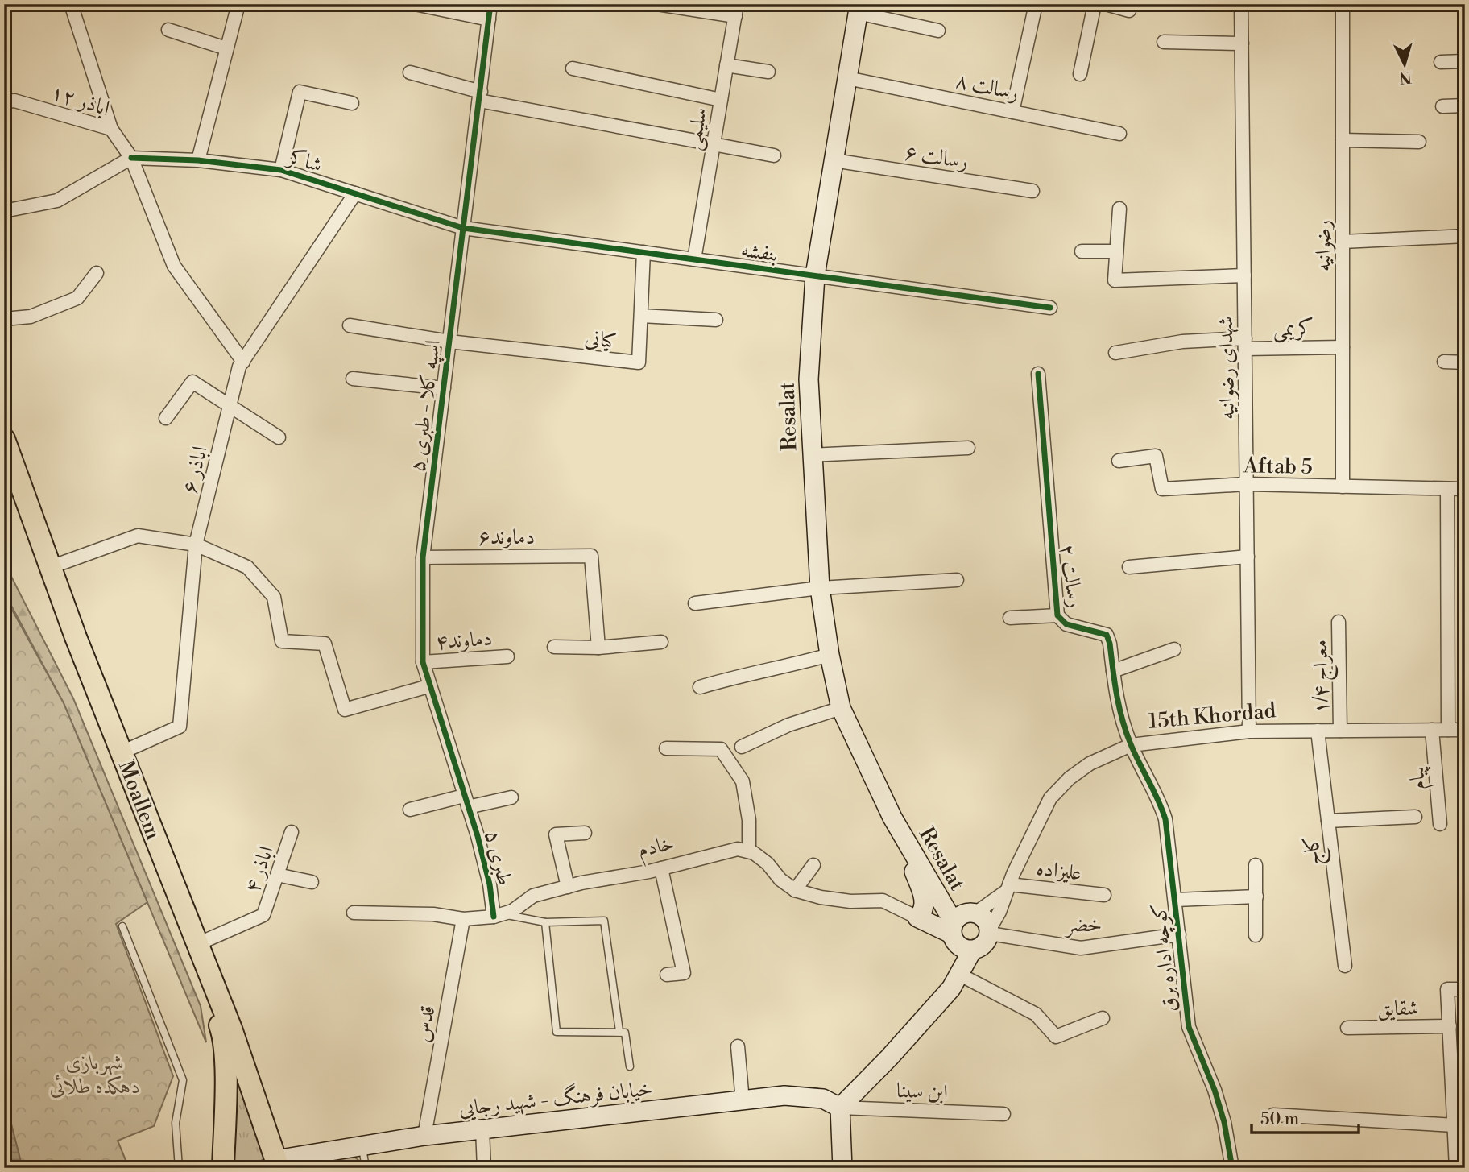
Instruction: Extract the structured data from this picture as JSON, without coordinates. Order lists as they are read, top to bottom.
{
  "streets": {
    "main road": ["Resalat", "Moallem", "خیابان فرهنگ - شهید رجایی"],
    "street": [
      "رسالت ۸",
      "اباذر ۱۲",
      "سلیمی",
      "رسالت ۶",
      "شاکر",
      "رضوانیه",
      "بنفشه",
      "کریمی",
      "کیانی",
      "شهدای رضوانیه",
      "اسپه کلا - طبری ۵",
      "Aftab 5",
      "اباذر ۶",
      "دماوند۶",
      "رسالت ۲",
      "دماوند۴",
      "معراج ۱/۴",
      "15th Khordad",
      "پیام",
      "خادم",
      "کاج",
      "طبری ۵",
      "اباذر ۴",
      "علیزاده",
      "خضر",
      "کوچه اداره برق",
      "شقایق",
      "قدس",
      "ابن سینا"
    ]
  },
  "crossings": [
    ["رسالت ۸", "Resalat"],
    ["اباذر ۱۲", "شاکر"],
    ["اباذر ۱۲", "اباذر ۶"],
    ["سلیمی", "بنفشه"],
    ["رسالت ۶", "Resalat"],
    ["شاکر", "بنفشه"],
    ["شاکر", "اسپه کلا - طبری ۵"],
    ["شاکر", "اباذر ۶"],
    ["رضوانیه", "کریمی"],
    ["رضوانیه", "Aftab 5"],
    ["بنفشه", "کیانی"],
    ["بنفشه", "اسپه کلا - طبری ۵"],
    ["بنفشه", "Resalat"],
    ["کریمی", "شهدای رضوانیه"],
    ["کیانی", "اسپه کلا - طبری ۵"],
    ["شهدای رضوانیه", "Aftab 5"],
    ["شهدای رضوانیه", "15th Khordad"],
    ["اسپه کلا - طبری ۵", "دماوند۶"],
    ["اسپه کلا - طبری ۵", "دماوند۴"],
    ["اسپه کلا - طبری ۵", "طبری ۵"],
    ["Resalat", "15th Khordad"],
    ["Resalat", "خضر"],
    ["اباذر ۶", "Moallem"],
    ["رسالت ۲", "15th Khordad"],
    ["رسالت ۲", "کوچه اداره برق"],
    ["معراج ۱/۴", "15th Khordad"],
    ["15th Khordad", "پیام"],
    ["15th Khordad", "کاج"],
    ["15th Khordad", "علیزاده"],
    ["15th Khordad", "خضر"],
    ["15th Khordad", "کوچه اداره برق"],
    ["Moallem", "اباذر ۴"],
    ["Moallem", "خیابان فرهنگ - شهید رجایی"],
    ["خادم", "طبری ۵"],
    ["خادم", "قدس"],
    ["خضر", "کوچه اداره برق"],
    ["قدس", "خیابان فرهنگ - شهید رجایی"],
    ["ابن سینا", "خیابان فرهنگ - شهید رجایی"]
  ],
  "parks": ["شهربازی دهکده طلائی"],
  "scale_bar": "50 m",
  "north": "bottom"
}
